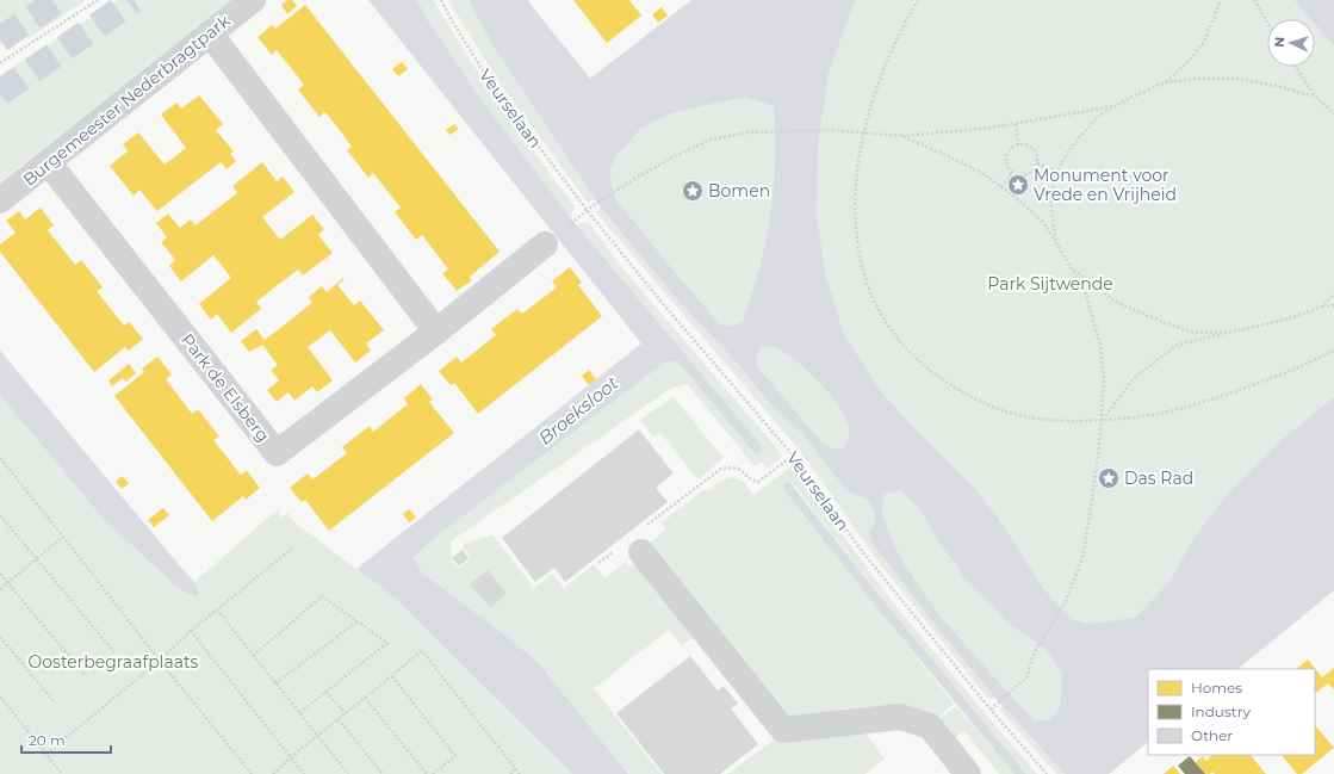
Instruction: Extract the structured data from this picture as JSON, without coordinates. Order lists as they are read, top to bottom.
{
  "streets": {
    "street": ["Burgemeester Nederbragtpark", "Park de Elsberg"],
    "path": ["Veurselaan"]
  },
  "crossings": [
    ["Burgemeester Nederbragtpark", "Park de Elsberg"]
  ],
  "water": ["Broeksloot"],
  "parks": ["Park Sijtwende", "Oosterbegraafplaats"],
  "places": {
    "place": ["Monument voor Vrede en Vrijheid", "Bomen", "Das Rad"]
  },
  "legend": ["Homes", "Industry", "Other"],
  "scale_bar": "20 m",
  "north": "left"
}
